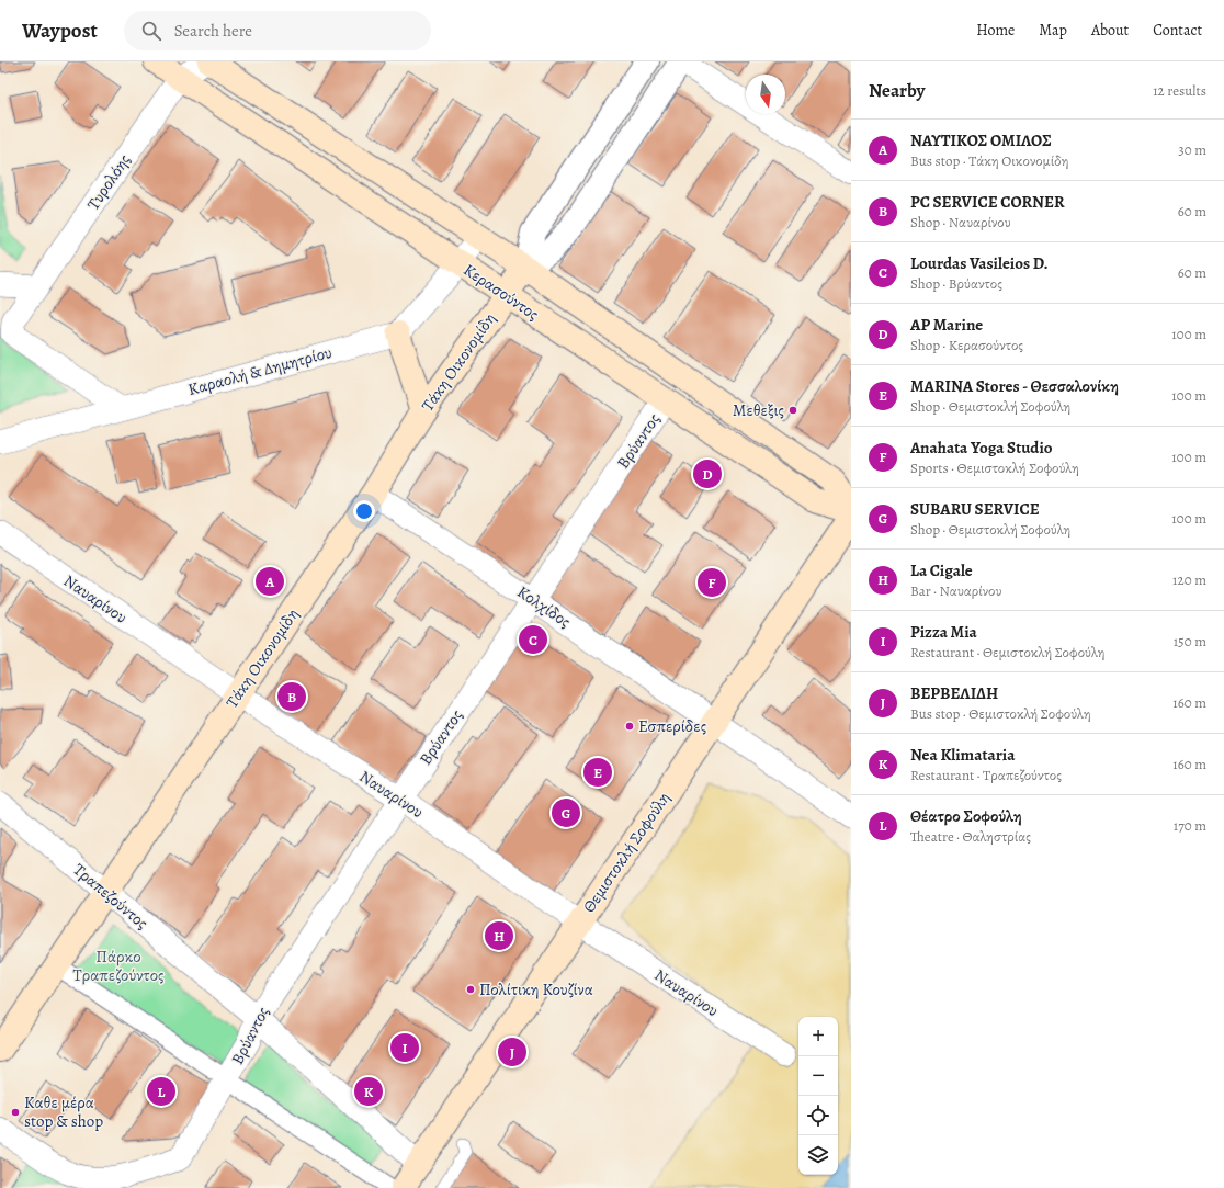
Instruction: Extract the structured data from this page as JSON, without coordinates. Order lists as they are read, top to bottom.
{
  "streets": {
    "main road": ["Κερασούντος", "Τάκη Οικονομίδη", "Θεμιστοκλή Σοφούλη"],
    "street": [
      "Τυρολόης",
      "Καραολή & Δημητρίου",
      "Βρύαντος",
      "Ναυαρίνου",
      "Κολχίδος",
      "Τραπεζούντος"
    ]
  },
  "crossings": [
    ["Τυρολόης", "Κερασούντος"],
    ["Τυρολόης", "Καραολή & Δημητρίου"],
    ["Κερασούντος", "Τάκη Οικονομίδη"],
    ["Κερασούντος", "Βρύαντος"],
    ["Τάκη Οικονομίδη", "Ναυαρίνου"],
    ["Τάκη Οικονομίδη", "Κολχίδος"],
    ["Τάκη Οικονομίδη", "Τραπεζούντος"],
    ["Βρύαντος", "Ναυαρίνου"],
    ["Βρύαντος", "Κολχίδος"],
    ["Βρύαντος", "Τραπεζούντος"],
    ["Ναυαρίνου", "Θεμιστοκλή Σοφούλη"],
    ["Κολχίδος", "Θεμιστοκλή Σοφούλη"],
    ["Θεμιστοκλή Σοφούλη", "Τραπεζούντος"]
  ],
  "parks": ["Πάρκο Τραπεζούντος"],
  "places": [
    "Μεθεξις",
    "Εσπερίδες",
    "Πολίτικη Κουζίνα",
    "Καθε μέρα stop & shop"
  ],
  "north": "bottom",
  "page": {
    "header": "Waypost",
    "search": "Search here",
    "nav": [
      "Home",
      "Map",
      "About",
      "Contact"
    ],
    "heading": ["Nearby", "12 results"],
    "list": [
      {
        "mark": "A",
        "name": "ΝΑΥΤΙΚΟΣ ΟΜΙΛΟΣ",
        "note": "Bus stop · Τάκη Οικονομίδη",
        "value": "30 m"
      },
      {
        "mark": "B",
        "name": "PC SERVICE CORNER",
        "note": "Shop · Ναυαρίνου",
        "value": "60 m"
      },
      {
        "mark": "C",
        "name": "Lourdas Vasileios D.",
        "note": "Shop · Βρύαντος",
        "value": "60 m"
      },
      {
        "mark": "D",
        "name": "AP Marine",
        "note": "Shop · Κερασούντος",
        "value": "100 m"
      },
      {
        "mark": "E",
        "name": "MARINA Stores - Θεσσαλονίκη",
        "note": "Shop · Θεμιστοκλή Σοφούλη",
        "value": "100 m"
      },
      {
        "mark": "F",
        "name": "Anahata Yoga Studio",
        "note": "Sports · Θεμιστοκλή Σοφούλη",
        "value": "100 m"
      },
      {
        "mark": "G",
        "name": "SUBARU SERVICE",
        "note": "Shop · Θεμιστοκλή Σοφούλη",
        "value": "100 m"
      },
      {
        "mark": "H",
        "name": "La Cigale",
        "note": "Bar · Ναυαρίνου",
        "value": "120 m"
      },
      {
        "mark": "I",
        "name": "Pizza Mia",
        "note": "Restaurant · Θεμιστοκλή Σοφούλη",
        "value": "150 m"
      },
      {
        "mark": "J",
        "name": "ΒΕΡΒΕΛΙΔΗ",
        "note": "Bus stop · Θεμιστοκλή Σοφούλη",
        "value": "160 m"
      },
      {
        "mark": "K",
        "name": "Nea Klimataria",
        "note": "Restaurant · Τραπεζούντος",
        "value": "160 m"
      },
      {
        "mark": "L",
        "name": "Θέατρο Σοφούλη",
        "note": "Theatre · Θαληστρίας",
        "value": "170 m"
      }
    ],
    "pins": [
      "D",
      "A",
      "F",
      "C",
      "B",
      "E",
      "G",
      "H",
      "I",
      "J",
      "K",
      "L"
    ],
    "map_buttons": ["+", "−"]
  }
}
